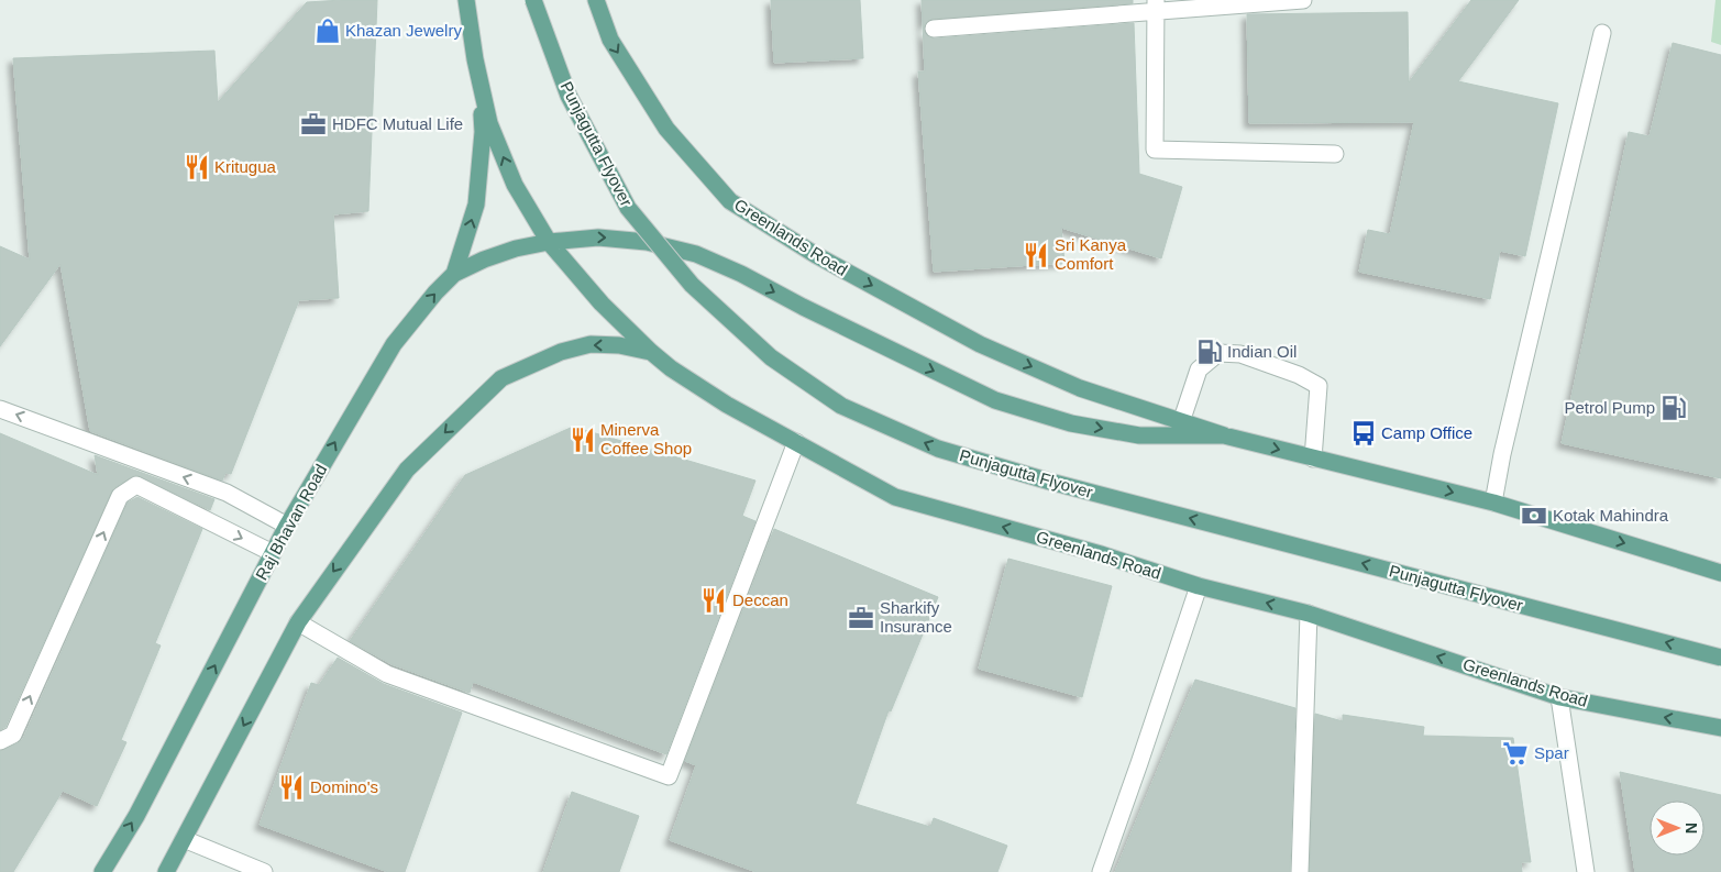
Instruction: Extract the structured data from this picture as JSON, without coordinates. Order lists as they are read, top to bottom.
{
  "streets": {
    "main road": ["Punjagutta Flyover", "Greenlands Road", "Raj Bhavan Road"]
  },
  "crossings": [
    ["Greenlands Road", "Raj Bhavan Road"]
  ],
  "one_way": ["Punjagutta Flyover"],
  "places": {
    "shop": ["Khazan Jewelry"],
    "office": ["HDFC Mutual Life", "Sharkify Insurance"],
    "restaurant": [
      "Kritugua",
      "Sri Kanya Comfort",
      "Minerva Coffee Shop",
      "Deccan",
      "Domino's"
    ],
    "fuel station": ["Indian Oil", "Petrol Pump"],
    "bus stop": ["Camp Office"],
    "bank": ["Kotak Mahindra"],
    "supermarket": ["Spar"]
  },
  "north": "right"
}
